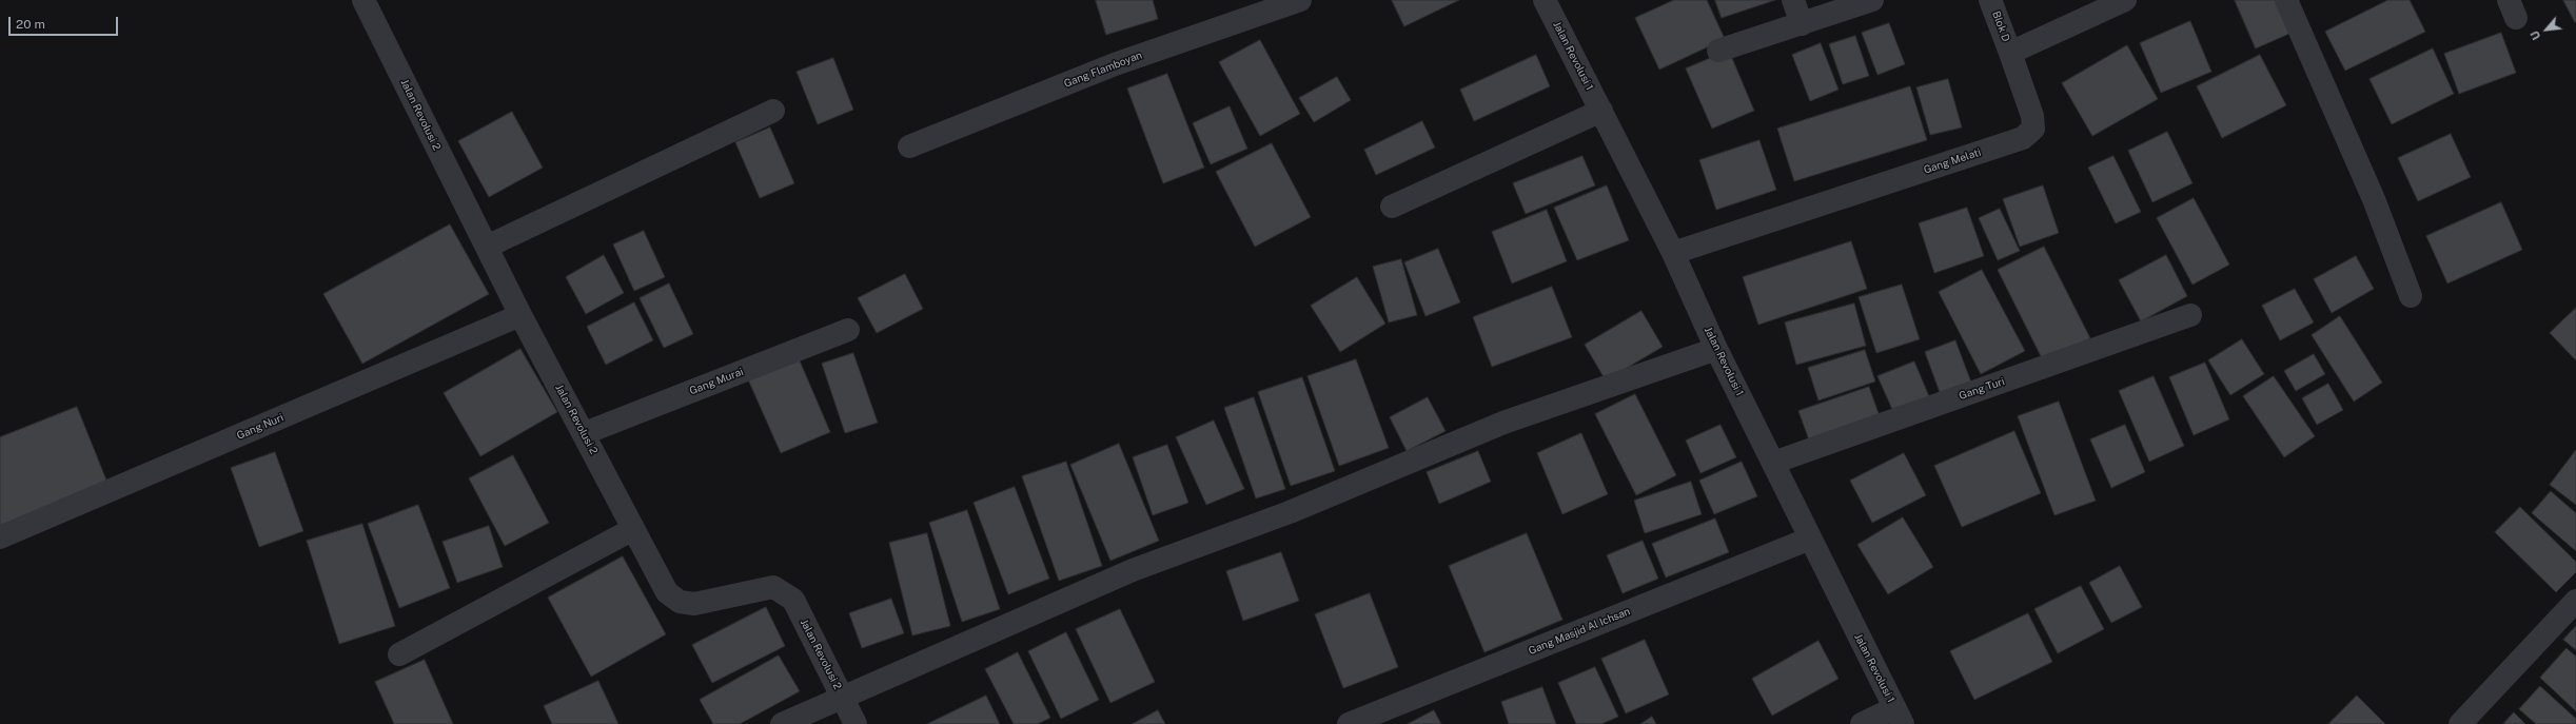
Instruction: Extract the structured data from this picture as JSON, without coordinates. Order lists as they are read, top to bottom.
{
  "streets": {
    "street": [
      "Blok D",
      "Jalan Revolusi 1",
      "Gang Flamboyan",
      "Jalan Revolusi 2",
      "Gang Melati",
      "Gang Murai",
      "Gang Turi",
      "Gang Nuri",
      "Gang Masjid Al Ichsan"
    ]
  },
  "crossings": [
    ["Blok D", "Gang Melati"],
    ["Jalan Revolusi 1", "Gang Melati"],
    ["Jalan Revolusi 1", "Gang Turi"],
    ["Jalan Revolusi 1", "Gang Masjid Al Ichsan"],
    ["Jalan Revolusi 2", "Gang Murai"],
    ["Jalan Revolusi 2", "Gang Nuri"]
  ],
  "scale_bar": "20 m",
  "north": "bottom left"
}
